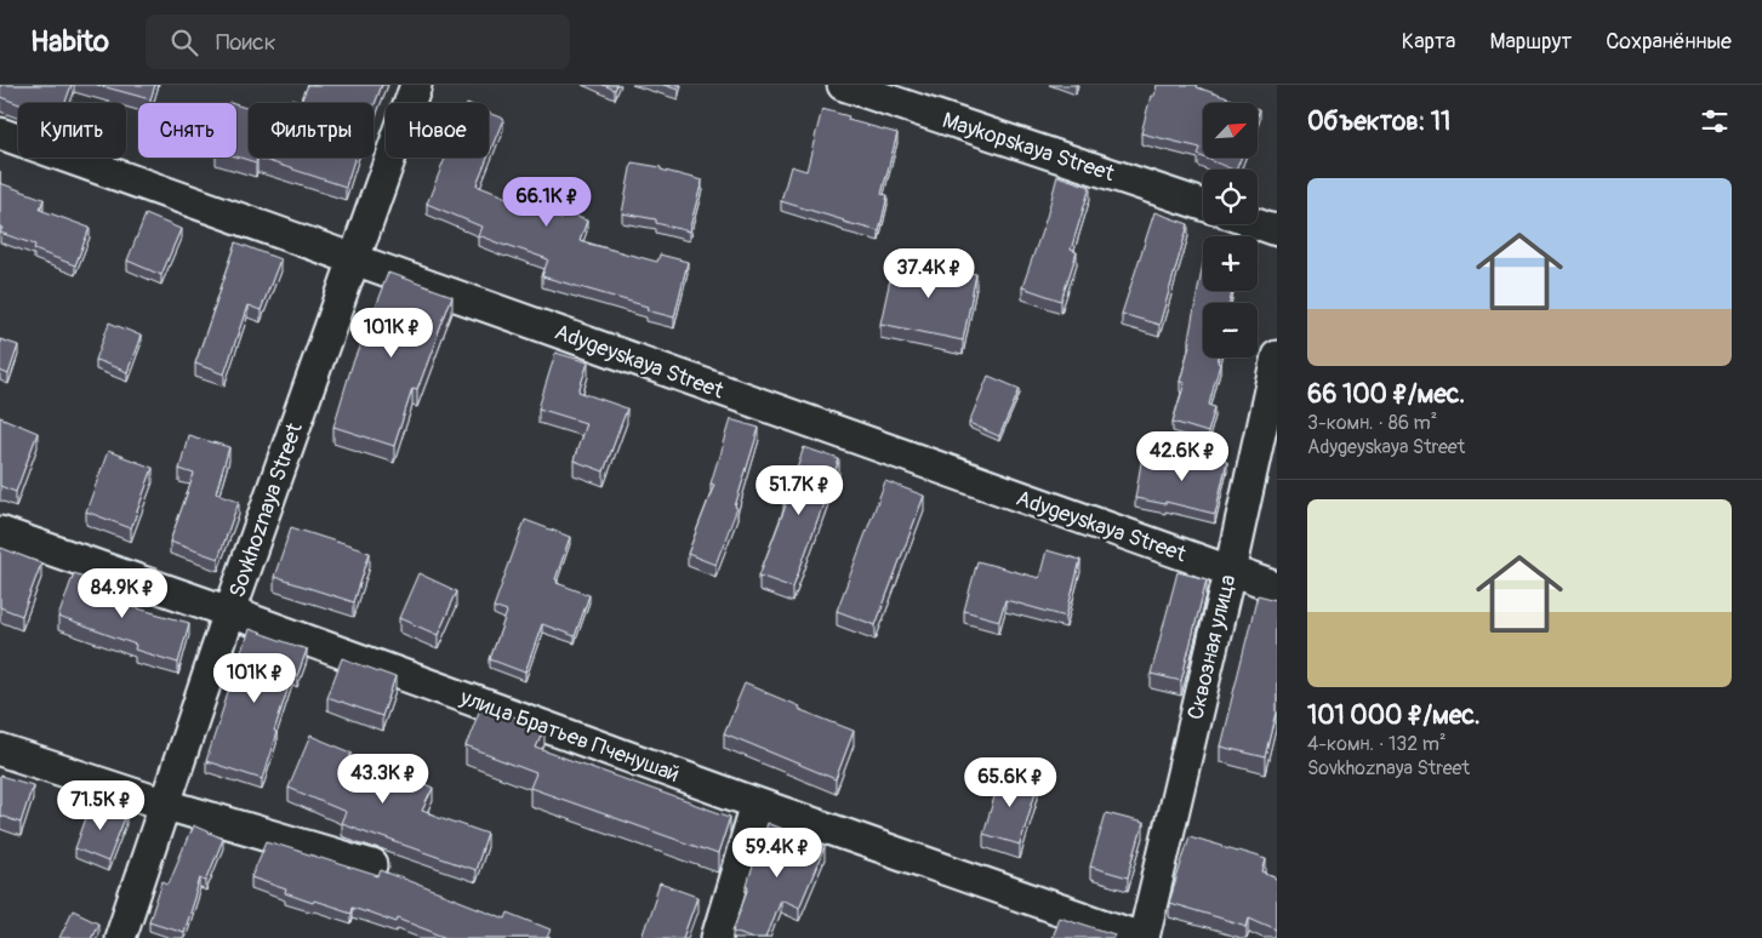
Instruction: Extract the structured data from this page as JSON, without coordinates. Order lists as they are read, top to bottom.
{
  "streets": {
    "street": [
      "Maykopskaya Street",
      "Adygeyskaya Street",
      "Sovkhoznaya Street",
      "Сквозная улица",
      "улица Братьев Пченушай"
    ]
  },
  "crossings": [
    ["Adygeyskaya Street", "Sovkhoznaya Street"],
    ["Adygeyskaya Street", "Сквозная улица"],
    ["Sovkhoznaya Street", "улица Братьев Пченушай"],
    ["Сквозная улица", "улица Братьев Пченушай"]
  ],
  "north": "top right",
  "page": {
    "header": "Habito",
    "search": "Поиск",
    "nav": ["Карта", "Маршрут", "Сохранённые"],
    "heading": "Объектов: 11",
    "map_buttons": ["+", "−"],
    "chip": [
      "Купить",
      "Снять",
      "Фильтры",
      "Новое"
    ],
    "list": [
      {
        "name": "66 100 ₽/мес.",
        "note": "3-комн. · 86 m² · Adygeyskaya Street"
      },
      {
        "name": "101 000 ₽/мес.",
        "note": "4-комн. · 132 m² · Sovkhoznaya Street"
      }
    ],
    "price": [
      "66.1K ₽",
      "37.4K ₽",
      "101K ₽",
      "42.6K ₽",
      "51.7K ₽",
      "84.9K ₽",
      "101K ₽",
      "43.3K ₽",
      "65.6K ₽",
      "71.5K ₽",
      "59.4K ₽"
    ]
  }
}
